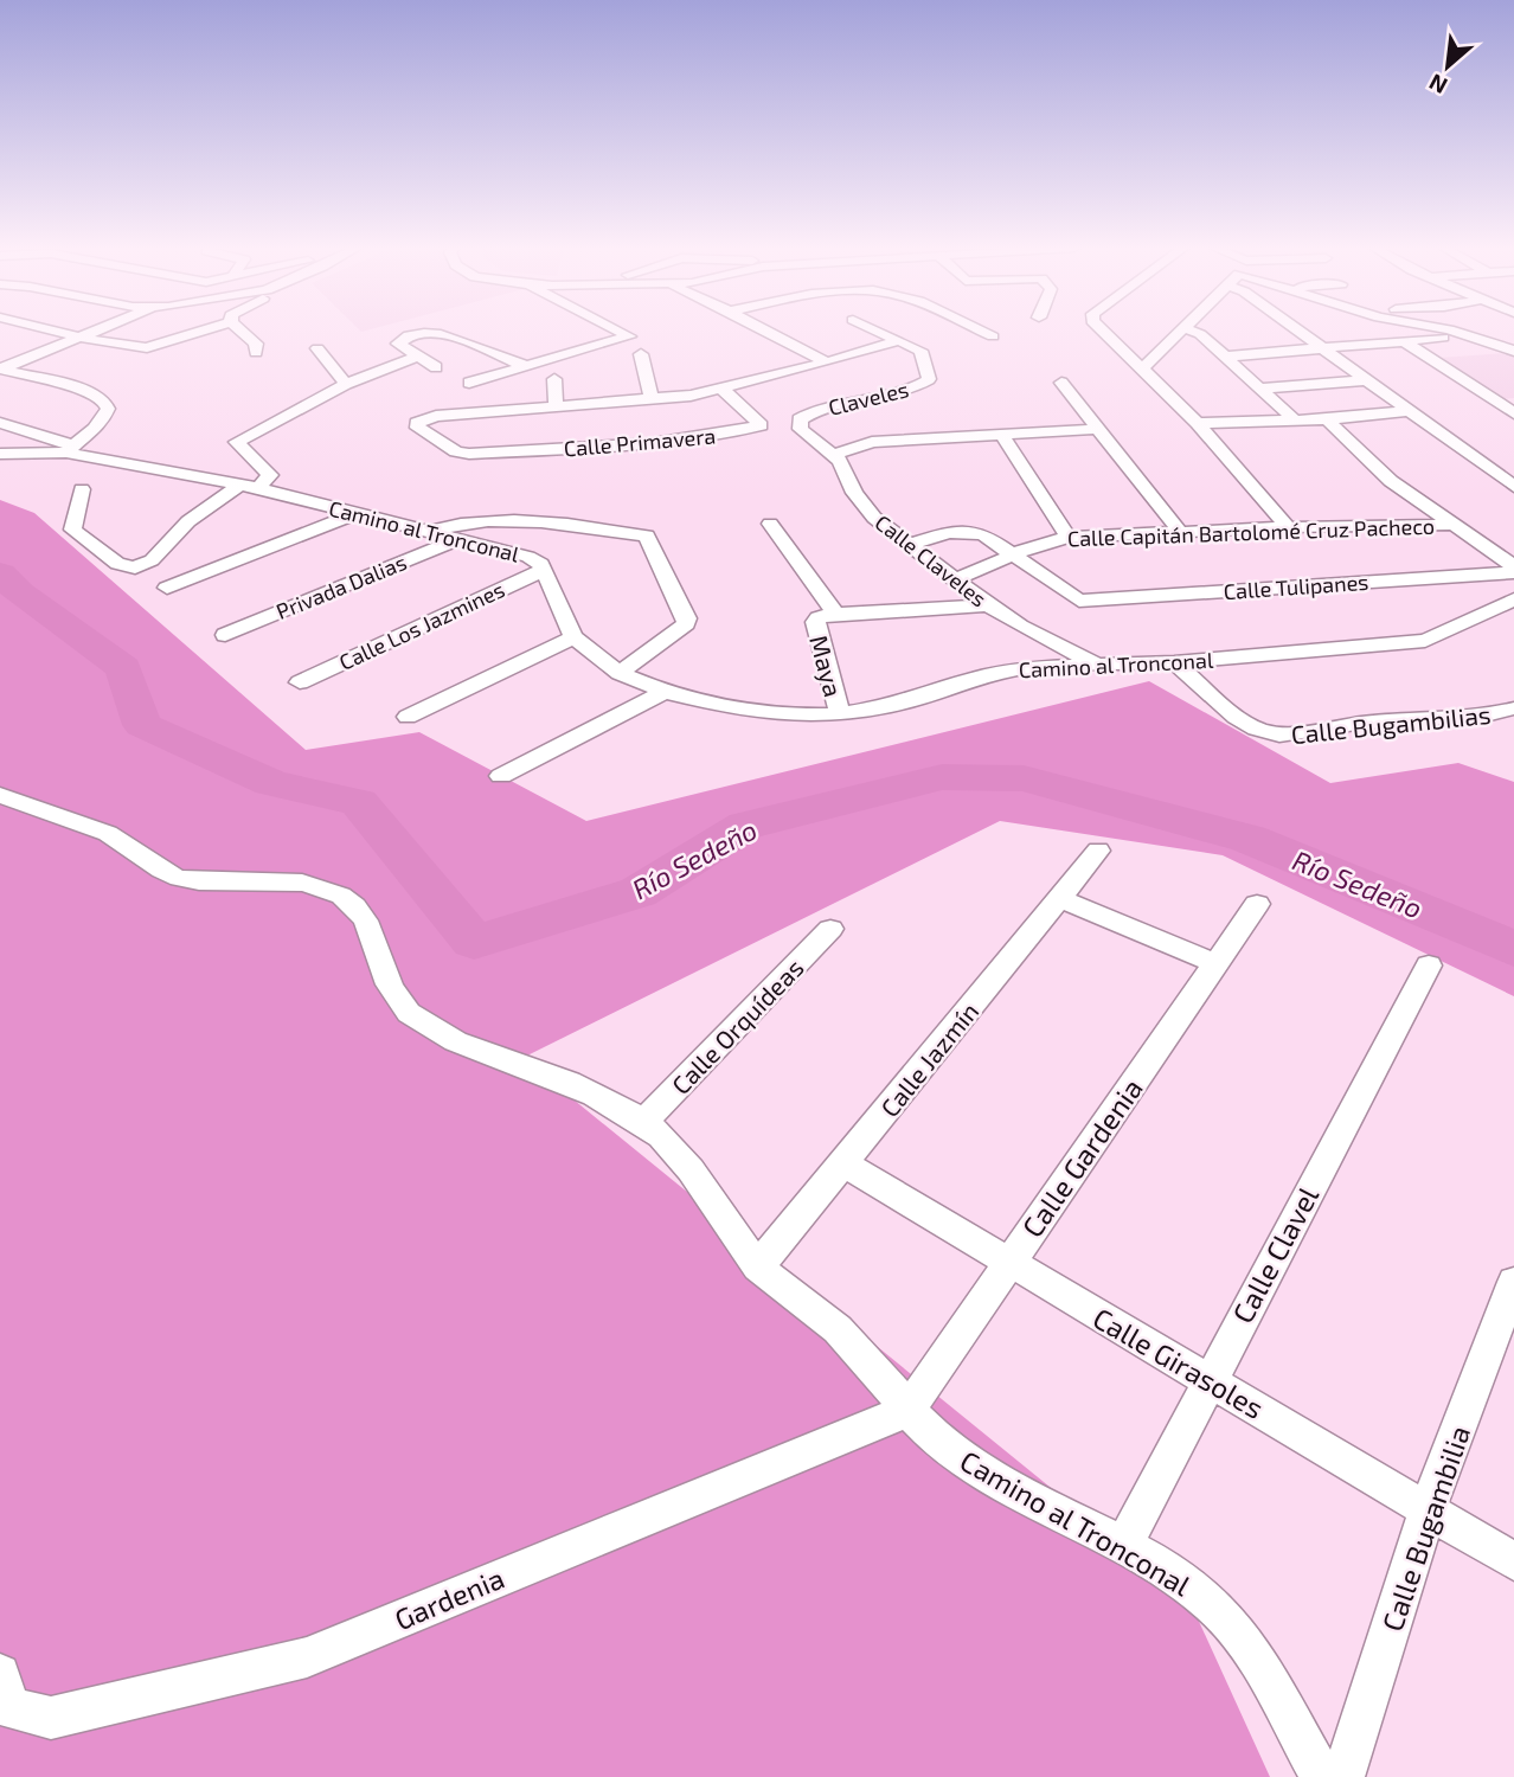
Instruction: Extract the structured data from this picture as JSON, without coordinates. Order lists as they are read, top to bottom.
{
  "streets": {
    "street": [
      "Claveles",
      "Calle Primavera",
      "Camino al Tronconal",
      "Calle Capitán Bartolomé Cruz Pacheco",
      "Calle Claveles",
      "Privada Dalias",
      "Calle Tulipanes",
      "Calle Los Jazmines",
      "Maya",
      "Calle Bugambilias",
      "Calle Orquídeas",
      "Calle Jazmín",
      "Calle Gardenia",
      "Calle Clavel",
      "Calle Girasoles",
      "Calle Bugambilia",
      "Gardenia"
    ]
  },
  "crossings": [
    ["Claveles", "Calle Claveles"],
    ["Camino al Tronconal", "Calle Claveles"],
    ["Camino al Tronconal", "Privada Dalias"],
    ["Camino al Tronconal", "Calle Los Jazmines"],
    ["Camino al Tronconal", "Maya"],
    ["Camino al Tronconal", "Calle Bugambilias"],
    ["Camino al Tronconal", "Calle Orquídeas"],
    ["Camino al Tronconal", "Calle Jazmín"],
    ["Camino al Tronconal", "Calle Gardenia"],
    ["Camino al Tronconal", "Calle Clavel"],
    ["Camino al Tronconal", "Gardenia"],
    ["Calle Capitán Bartolomé Cruz Pacheco", "Calle Claveles"],
    ["Calle Capitán Bartolomé Cruz Pacheco", "Calle Tulipanes"],
    ["Calle Jazmín", "Calle Girasoles"],
    ["Calle Gardenia", "Calle Girasoles"],
    ["Calle Gardenia", "Gardenia"],
    ["Calle Clavel", "Calle Girasoles"],
    ["Calle Girasoles", "Calle Bugambilia"]
  ],
  "water": ["Río Sedeño"],
  "north": "bottom left"
}
